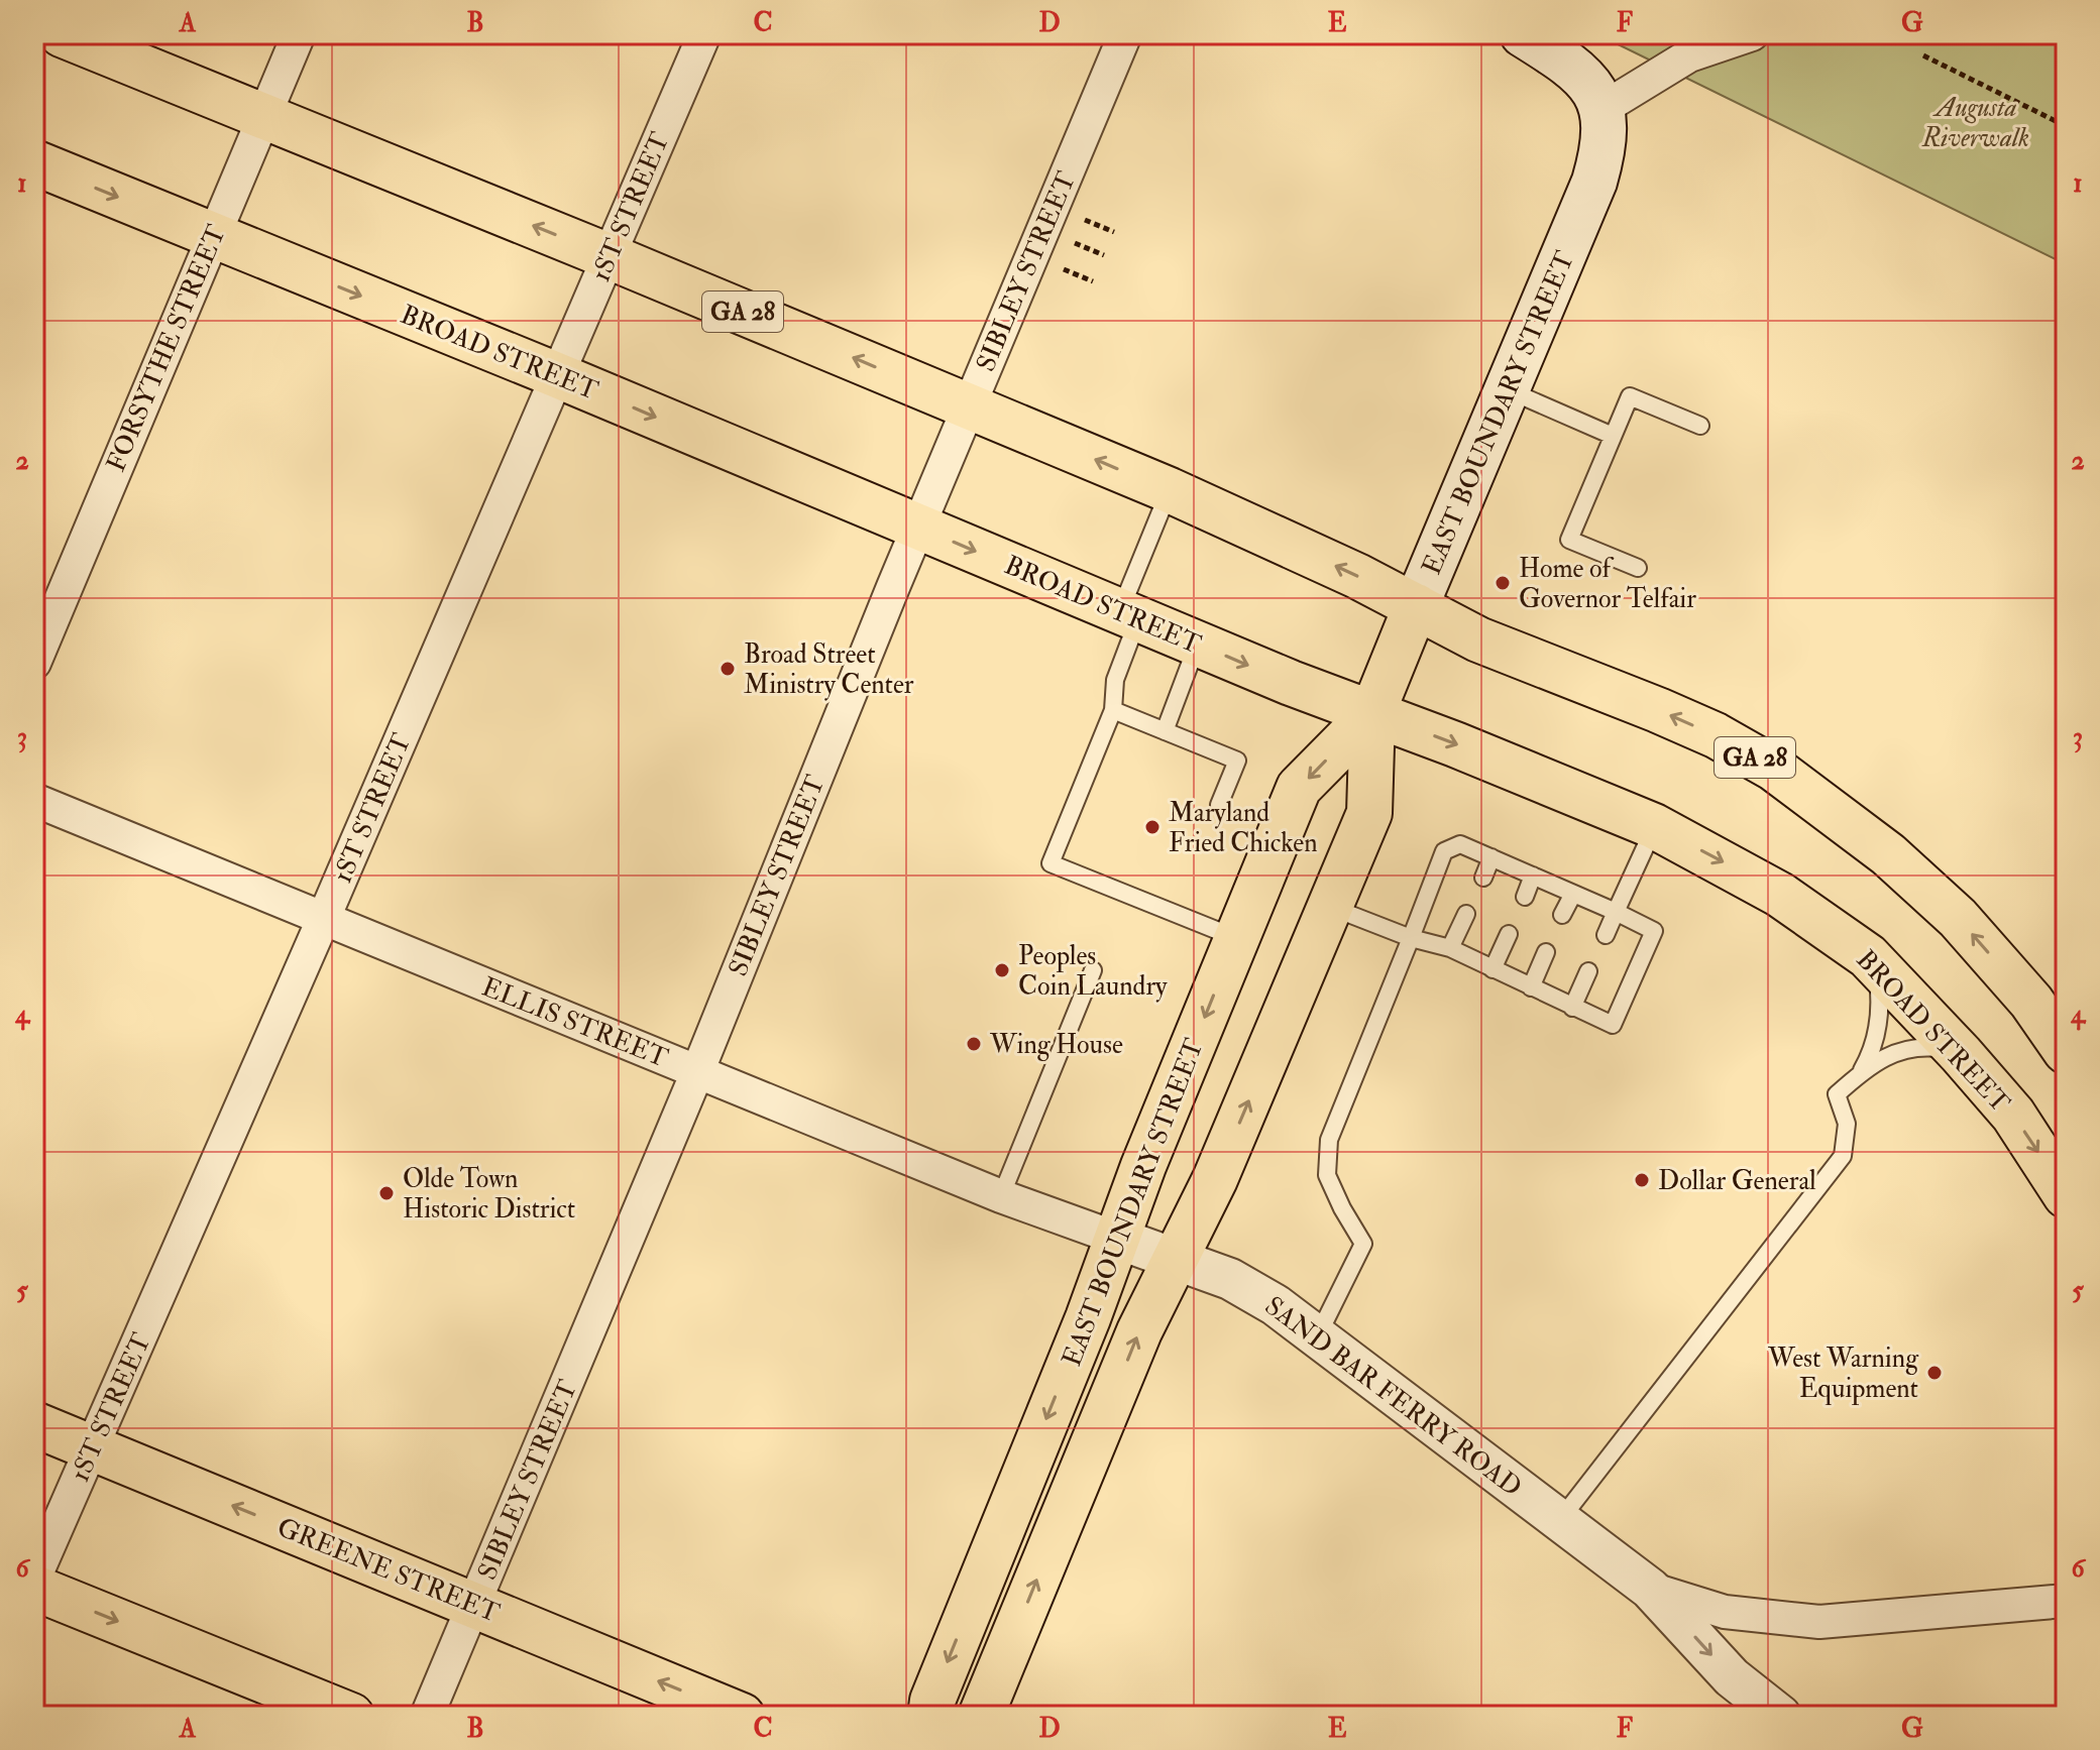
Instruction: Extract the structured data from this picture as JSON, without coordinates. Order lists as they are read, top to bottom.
{
  "streets": {
    "main road": [
      "GA 28",
      "BROAD STREET",
      "EAST BOUNDARY STREET",
      "GREENE STREET"
    ],
    "street": [
      "1ST STREET",
      "SIBLEY STREET",
      "FORSYTHE STREET",
      "ELLIS STREET",
      "SAND BAR FERRY ROAD"
    ]
  },
  "crossings": [
    ["1ST STREET", "GA 28"],
    ["1ST STREET", "BROAD STREET"],
    ["1ST STREET", "ELLIS STREET"],
    ["1ST STREET", "GREENE STREET"],
    ["SIBLEY STREET", "GA 28"],
    ["SIBLEY STREET", "BROAD STREET"],
    ["SIBLEY STREET", "ELLIS STREET"],
    ["SIBLEY STREET", "GREENE STREET"],
    ["GA 28", "FORSYTHE STREET"],
    ["GA 28", "EAST BOUNDARY STREET"],
    ["FORSYTHE STREET", "BROAD STREET"],
    ["BROAD STREET", "EAST BOUNDARY STREET"],
    ["EAST BOUNDARY STREET", "ELLIS STREET"],
    ["EAST BOUNDARY STREET", "SAND BAR FERRY ROAD"],
    ["ELLIS STREET", "SAND BAR FERRY ROAD"]
  ],
  "parks": ["Augusta Riverwalk"],
  "places": [
    "Home of Governor Telfair",
    "Broad Street Ministry Center",
    "Maryland Fried Chicken",
    "Peoples Coin Laundry",
    "Wing House",
    "Dollar General",
    "Olde Town Historic District",
    "West Warning Equipment"
  ],
  "grid": {
    "columns": [
      "A",
      "B",
      "C",
      "D",
      "E",
      "F",
      "G"
    ],
    "rows": [
      "1",
      "2",
      "3",
      "4",
      "5",
      "6"
    ]
  }
}
